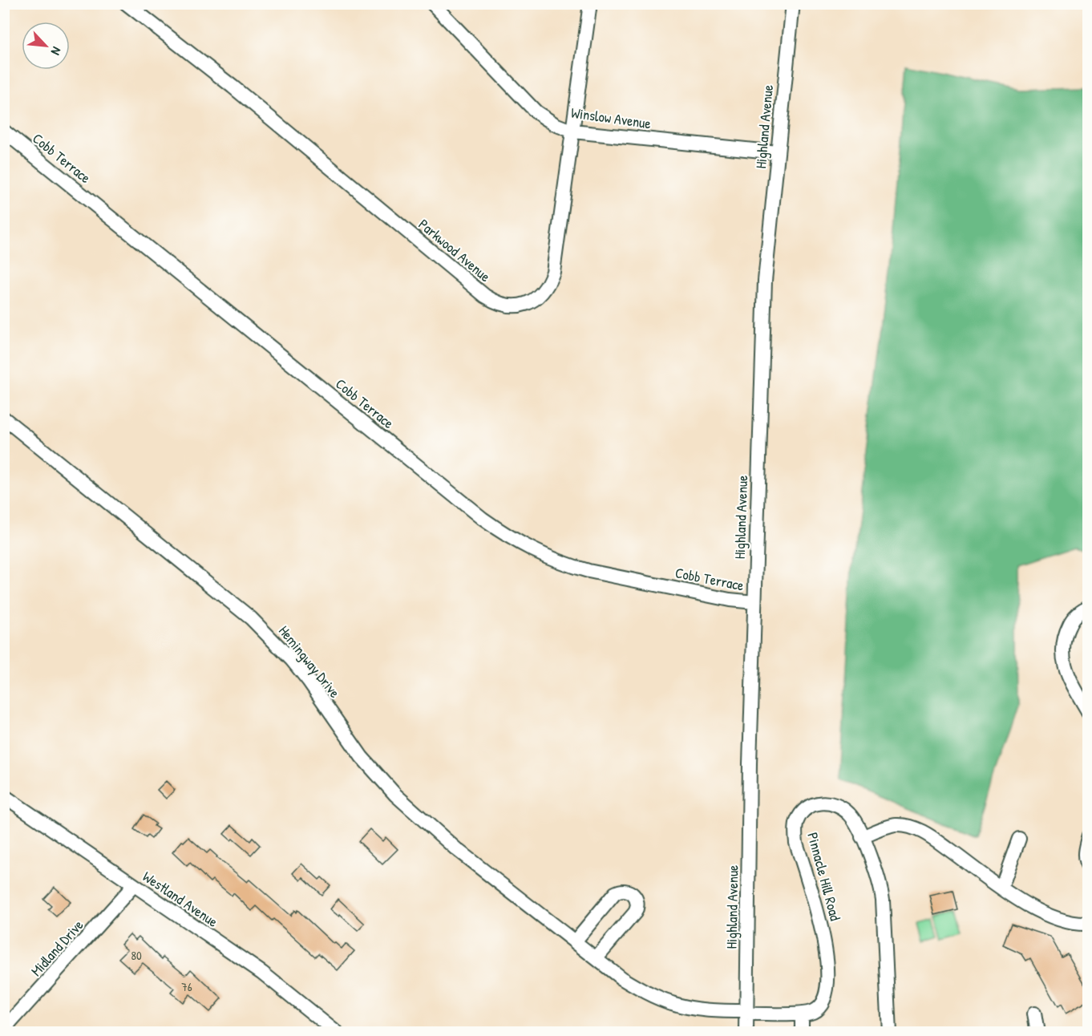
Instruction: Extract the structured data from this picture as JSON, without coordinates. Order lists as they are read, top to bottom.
{
  "streets": {
    "street": [
      "Winslow Avenue",
      "Highland Avenue",
      "Cobb Terrace",
      "Parkwood Avenue",
      "Hemingway Drive",
      "Pinnacle Hill Road",
      "Westland Avenue",
      "Midland Drive"
    ]
  },
  "crossings": [
    ["Winslow Avenue", "Highland Avenue"],
    ["Winslow Avenue", "Parkwood Avenue"],
    ["Highland Avenue", "Cobb Terrace"],
    ["Highland Avenue", "Hemingway Drive"],
    ["Highland Avenue", "Pinnacle Hill Road"],
    ["Hemingway Drive", "Pinnacle Hill Road"],
    ["Westland Avenue", "Midland Drive"]
  ],
  "house_numbers": ["80", "76"],
  "north": "bottom right"
}
